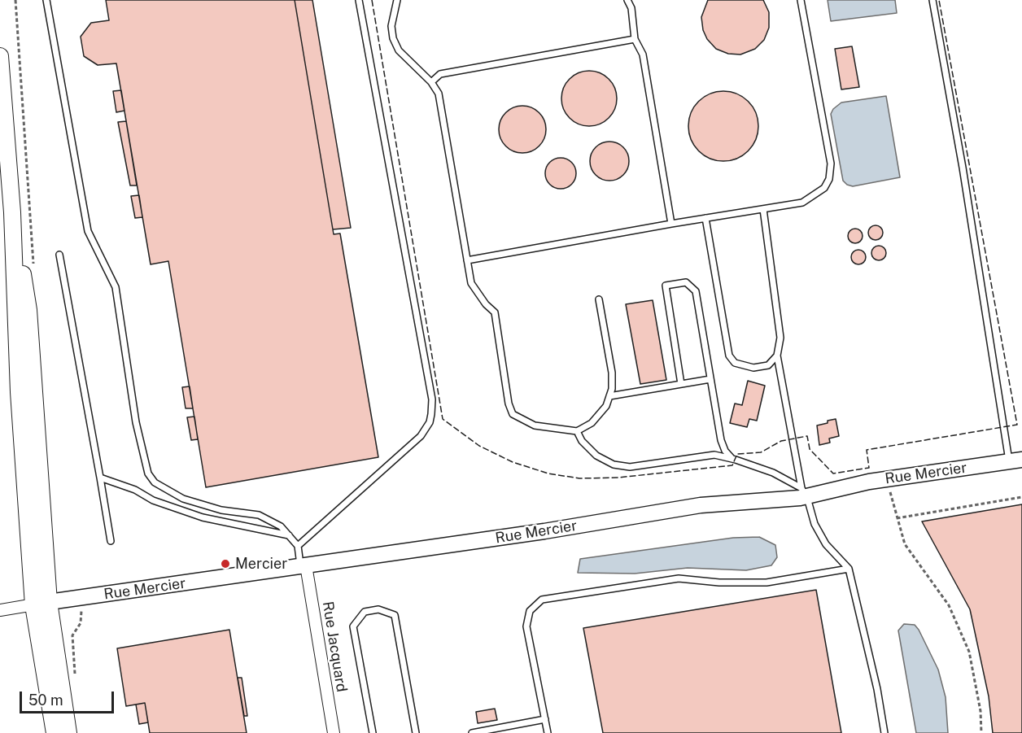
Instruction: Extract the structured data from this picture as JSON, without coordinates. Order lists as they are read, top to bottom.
{
  "streets": {
    "street": ["Rue Mercier", "Rue Jacquard"]
  },
  "crossings": [
    ["Rue Mercier", "Rue Jacquard"]
  ],
  "places": ["Mercier"],
  "scale_bar": "50 m"
}
